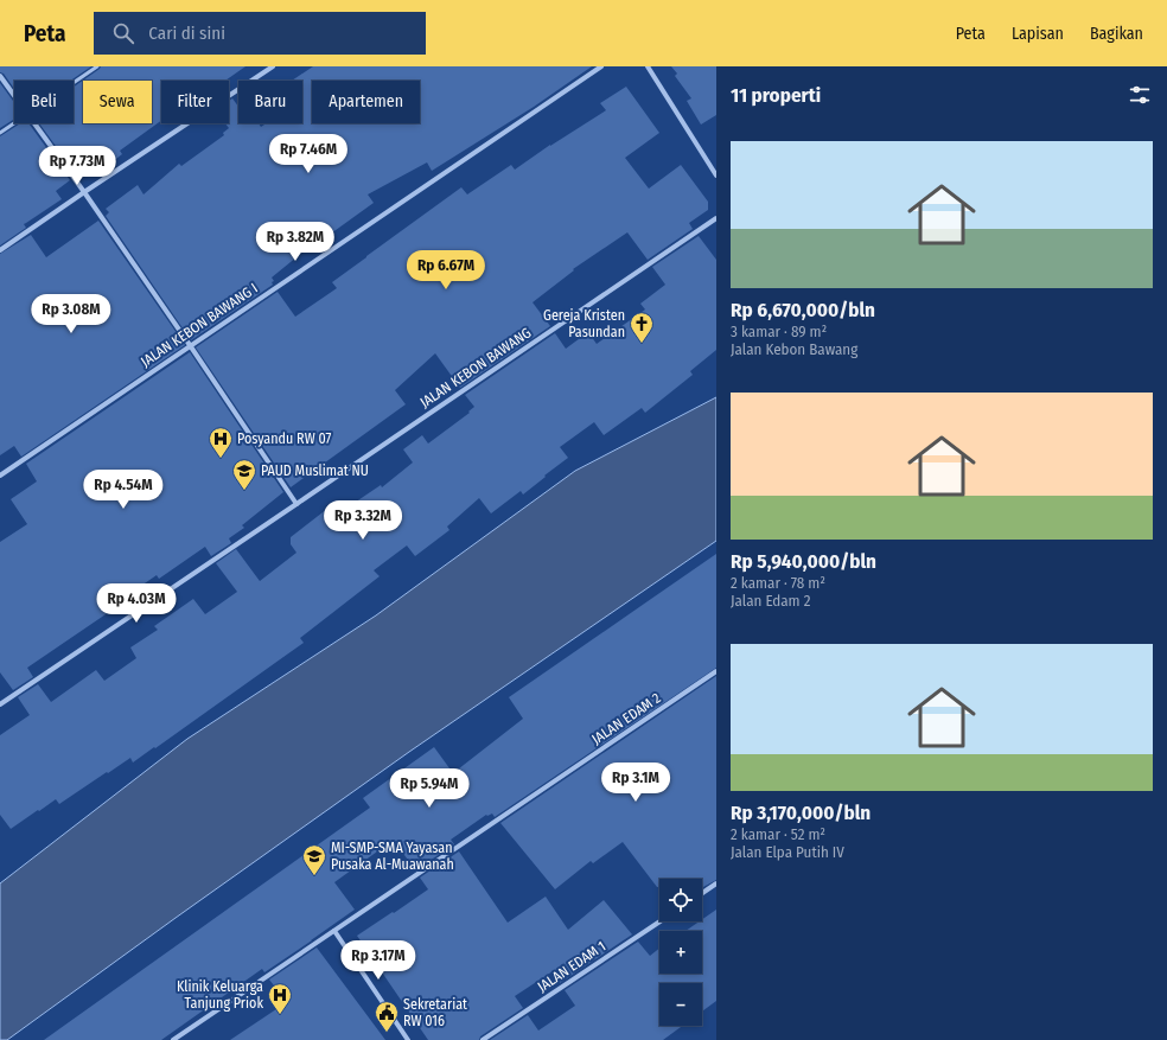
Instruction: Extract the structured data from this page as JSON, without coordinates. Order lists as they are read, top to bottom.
{
  "streets": {
    "street": [
      "JALAN KEBON BAWANG I",
      "JALAN KEBON BAWANG",
      "JALAN EDAM 2",
      "JALAN EDAM 1"
    ]
  },
  "places": {
    "church": ["Gereja Kristen Pasundan"],
    "hospital": ["Posyandu RW 07", "Klinik Keluarga Tanjung Priok"],
    "school or university": ["PAUD Muslimat NU", "MI-SMP-SMA Yayasan Pusaka Al-Muawanah"],
    "public building": ["Sekretariat RW 016"]
  },
  "page": {
    "header": "Peta",
    "search": "Cari di sini",
    "nav": ["Peta", "Lapisan", "Bagikan"],
    "heading": "11 properti",
    "chip": [
      "Beli",
      "Sewa",
      "Filter",
      "Baru",
      "Apartemen"
    ],
    "list": [
      {
        "name": "Rp 6,670,000/bln",
        "note": "3 kamar · 89 m² · Jalan Kebon Bawang"
      },
      {
        "name": "Rp 5,940,000/bln",
        "note": "2 kamar · 78 m² · Jalan Edam 2"
      },
      {
        "name": "Rp 3,170,000/bln",
        "note": "2 kamar · 52 m² · Jalan Elpa Putih IV"
      }
    ],
    "price": [
      "Rp 7.46M",
      "Rp 7.73M",
      "Rp 3.82M",
      "Rp 6.67M",
      "Rp 3.08M",
      "Rp 4.54M",
      "Rp 3.32M",
      "Rp 4.03M",
      "Rp 3.1M",
      "Rp 5.94M",
      "Rp 3.17M"
    ],
    "map_buttons": ["+", "−"]
  }
}
